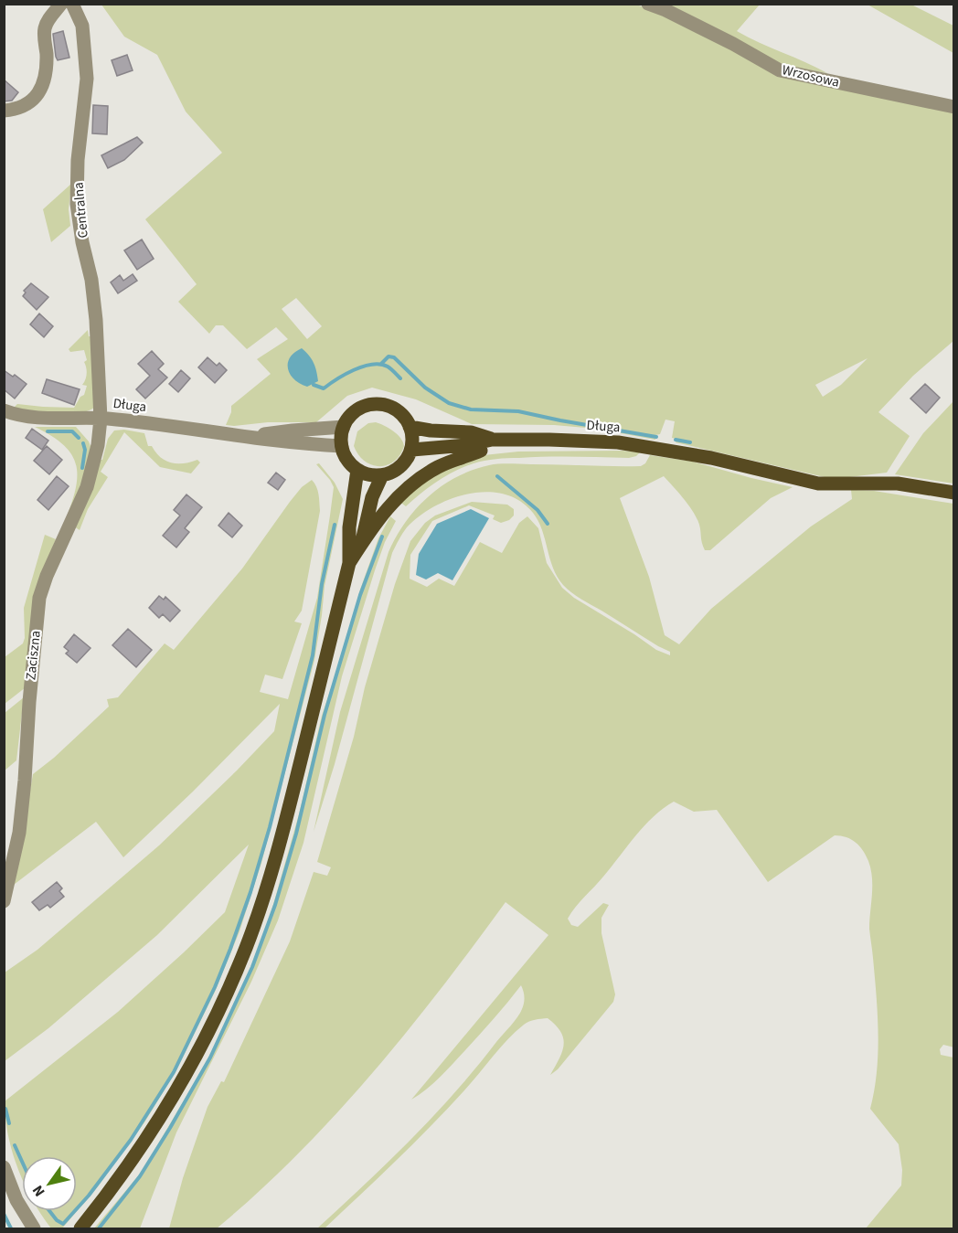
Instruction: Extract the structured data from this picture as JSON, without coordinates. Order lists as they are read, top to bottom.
{
  "streets": {
    "main road": ["Długa"],
    "street": ["Wrzosowa", "Centralna", "Zaciszna"]
  },
  "crossings": [
    ["Centralna", "Długa"],
    ["Centralna", "Zaciszna"],
    ["Długa", "Zaciszna"]
  ],
  "north": "bottom left"
}
